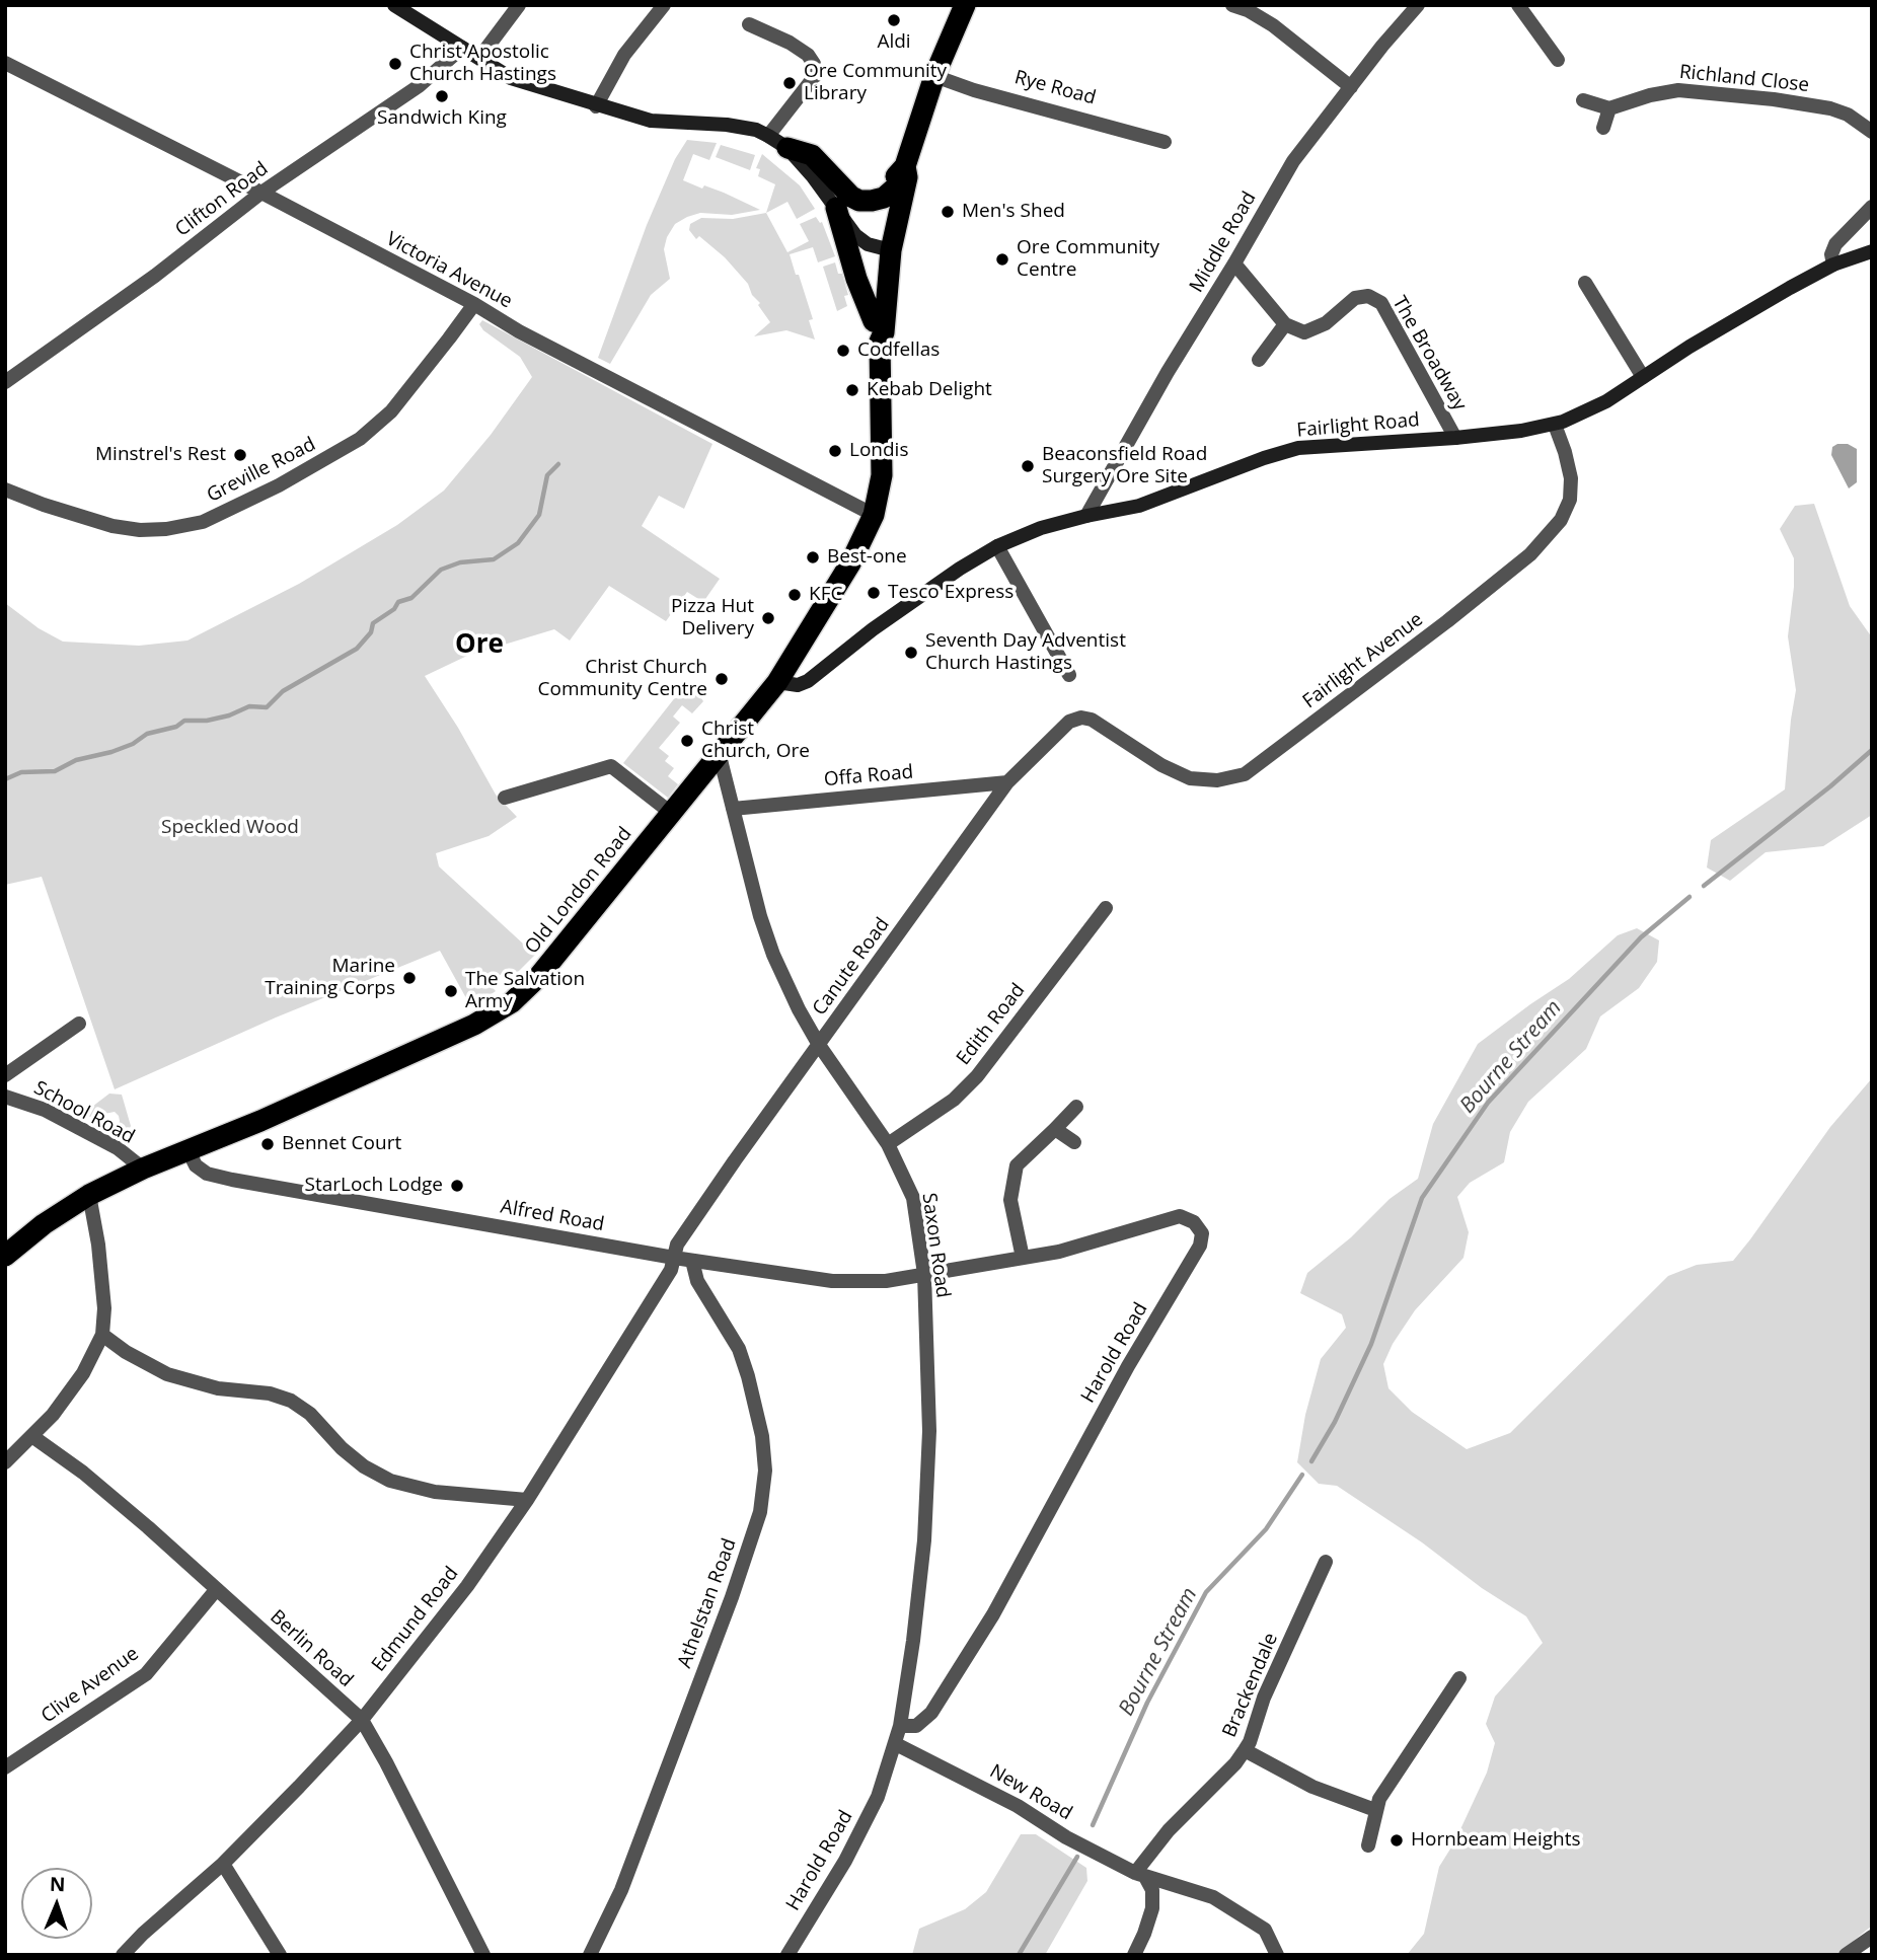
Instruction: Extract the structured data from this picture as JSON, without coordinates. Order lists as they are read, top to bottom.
{
  "streets": {
    "highway": ["Old London Road"],
    "street": [
      "Richland Close",
      "Rye Road",
      "Clifton Road",
      "Middle Road",
      "Victoria Avenue",
      "The Broadway",
      "Fairlight Road",
      "Greville Road",
      "Fairlight Avenue",
      "Offa Road",
      "Canute Road",
      "Edith Road",
      "School Road",
      "Alfred Road",
      "Saxon Road",
      "Harold Road",
      "Athelstan Road",
      "Edmund Road",
      "Berlin Road",
      "Clive Avenue",
      "Brackendale",
      "New Road"
    ]
  },
  "crossings": [
    ["Clifton Road", "Victoria Avenue"],
    ["Middle Road", "Fairlight Road"],
    ["Victoria Avenue", "Greville Road"],
    ["Victoria Avenue", "Old London Road"],
    ["The Broadway", "Fairlight Road"],
    ["Fairlight Road", "Fairlight Avenue"],
    ["Fairlight Road", "Old London Road"],
    ["Fairlight Avenue", "Canute Road"],
    ["Offa Road", "Canute Road"],
    ["Offa Road", "Saxon Road"],
    ["Old London Road", "School Road"],
    ["Old London Road", "Alfred Road"],
    ["Old London Road", "Saxon Road"],
    ["Canute Road", "Alfred Road"],
    ["Canute Road", "Saxon Road"],
    ["Canute Road", "Edmund Road"],
    ["Edith Road", "Saxon Road"],
    ["Alfred Road", "Saxon Road"],
    ["Alfred Road", "Harold Road"],
    ["Alfred Road", "Athelstan Road"],
    ["Alfred Road", "Edmund Road"],
    ["Saxon Road", "Harold Road"],
    ["Saxon Road", "New Road"],
    ["Harold Road", "New Road"],
    ["Edmund Road", "Berlin Road"],
    ["Berlin Road", "Clive Avenue"],
    ["Brackendale", "New Road"]
  ],
  "districts": ["Ore"],
  "water": ["Bourne Stream"],
  "parks": ["Speckled Wood"],
  "places": [
    "Aldi",
    "Christ Apostolic Church Hastings",
    "Ore Community Library",
    "Sandwich King",
    "Men's Shed",
    "Ore Community Centre",
    "Codfellas",
    "Kebab Delight",
    "Londis",
    "Minstrel's Rest",
    "Beaconsfield Road Surgery Ore Site",
    "Best-one",
    "Tesco Express",
    "KFC",
    "Pizza Hut Delivery",
    "Seventh Day Adventist Church Hastings",
    "Christ Church Community Centre",
    "Christ Church, Ore",
    "Marine Training Corps",
    "The Salvation Army",
    "Bennet Court",
    "StarLoch Lodge",
    "Hornbeam Heights"
  ],
  "north": "top"
}
